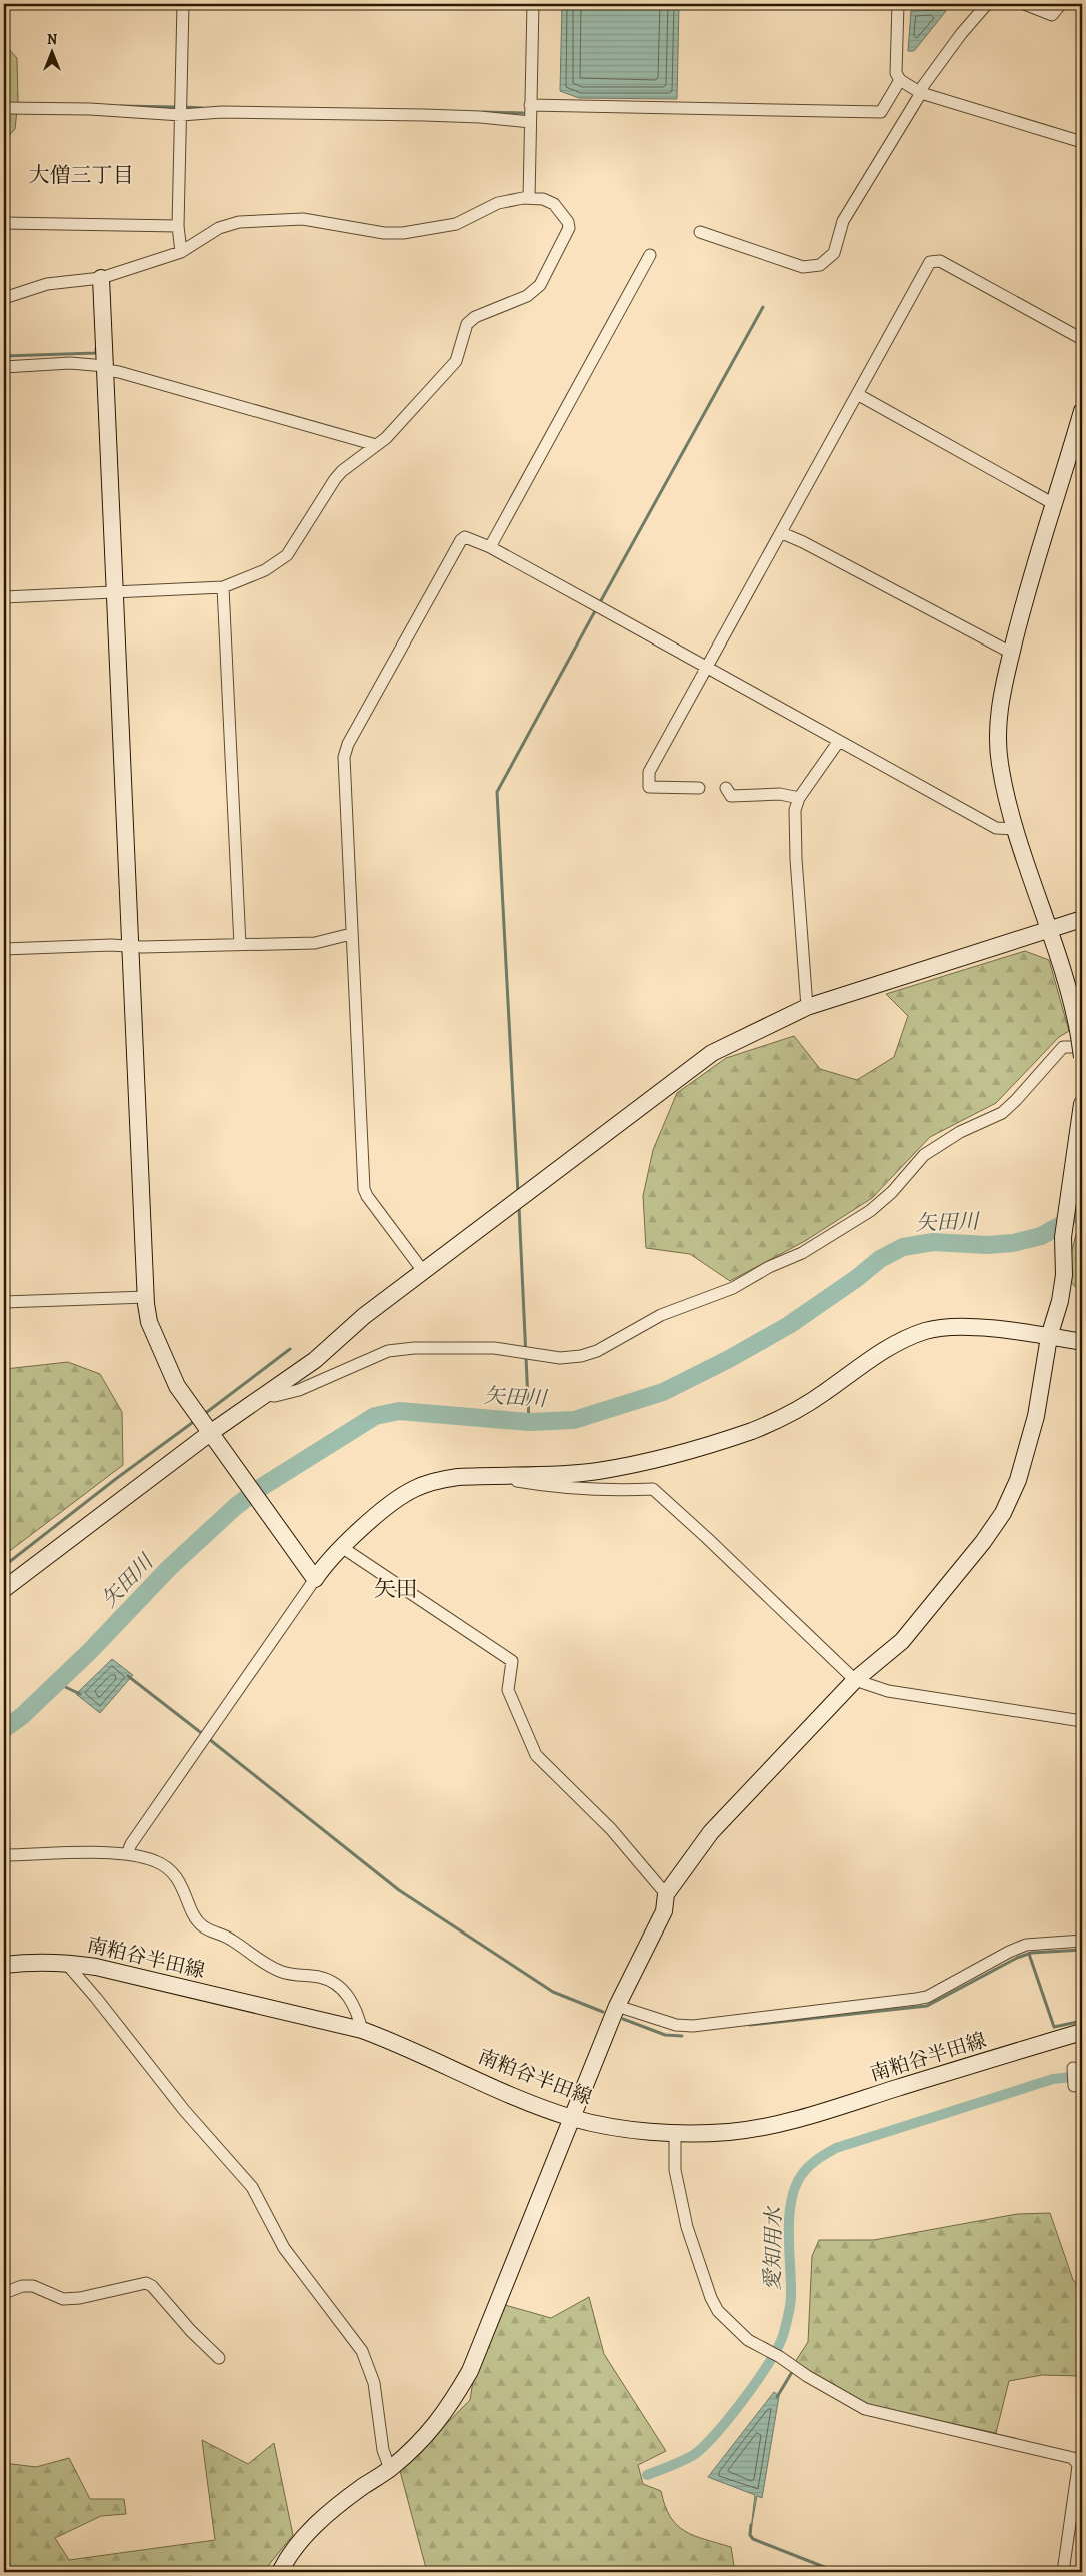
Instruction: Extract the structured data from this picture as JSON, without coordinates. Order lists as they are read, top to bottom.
{
  "streets": {
    "street": ["南粕谷半田線"]
  },
  "districts": ["大僧三丁目", "矢田"],
  "water": ["矢田川", "愛知用水"],
  "north": "top"
}
